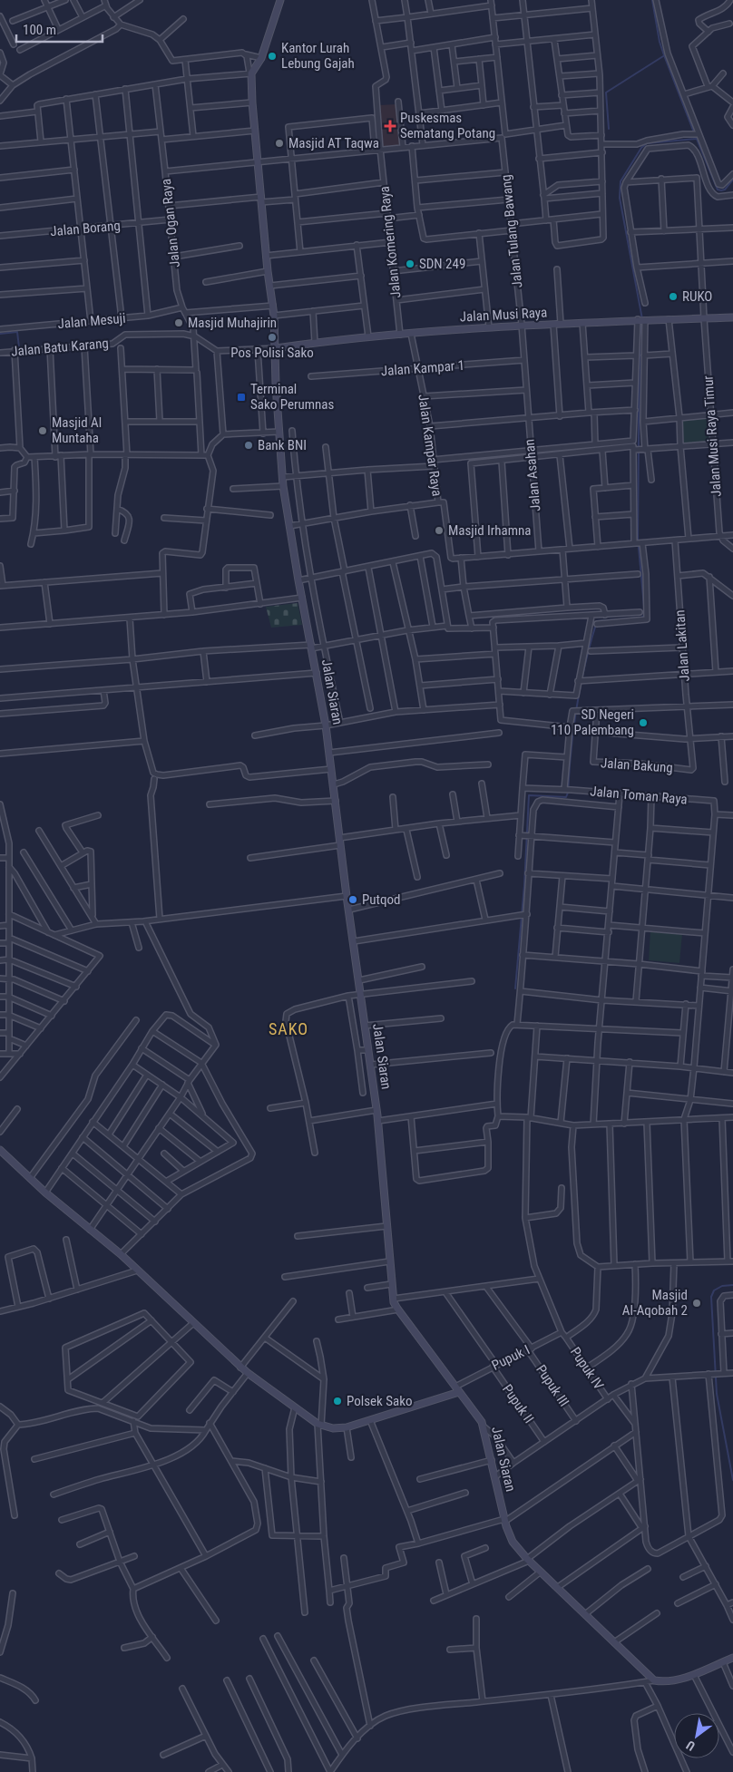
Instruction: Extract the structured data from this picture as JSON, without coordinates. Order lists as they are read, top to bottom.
{
  "streets": {
    "street": [
      "Jalan Ogan Raya",
      "Jalan Borang",
      "Jalan Tulang Bawang",
      "Jalan Komering Raya",
      "Jalan Musi Raya",
      "Jalan Mesuji",
      "Jalan Batu Karang",
      "Jalan Kampar 1",
      "Jalan Musi Raya Timur",
      "Jalan Kampar Raya",
      "Jalan Asahan",
      "Jalan Lakitan",
      "Jalan Siaran",
      "Jalan Bakung",
      "Jalan Toman Raya",
      "Pupuk I",
      "Pupuk IV",
      "Pupuk III",
      "Pupuk II"
    ]
  },
  "crossings": [
    ["Jalan Ogan Raya", "Jalan Borang"],
    ["Jalan Ogan Raya", "Jalan Tulang Bawang"],
    ["Jalan Ogan Raya", "Jalan Komering Raya"],
    ["Jalan Ogan Raya", "Jalan Mesuji"],
    ["Jalan Ogan Raya", "Jalan Batu Karang"],
    ["Jalan Ogan Raya", "Jalan Siaran"],
    ["Jalan Tulang Bawang", "Jalan Musi Raya"],
    ["Jalan Tulang Bawang", "Jalan Asahan"],
    ["Jalan Komering Raya", "Jalan Musi Raya"],
    ["Jalan Musi Raya", "Jalan Musi Raya Timur"],
    ["Jalan Musi Raya", "Jalan Kampar Raya"],
    ["Jalan Musi Raya", "Jalan Asahan"],
    ["Jalan Musi Raya", "Jalan Siaran"],
    ["Jalan Kampar 1", "Jalan Kampar Raya"],
    ["Jalan Kampar 1", "Jalan Asahan"],
    ["Jalan Kampar Raya", "Jalan Siaran"],
    ["Jalan Lakitan", "Jalan Bakung"],
    ["Jalan Siaran", "Pupuk I"],
    ["Pupuk I", "Pupuk III"],
    ["Pupuk I", "Pupuk II"]
  ],
  "districts": ["SAKO"],
  "places": {
    "other": [
      "Kantor Lurah Lebung Gajah",
      "Masjid AT Taqwa",
      "SDN 249",
      "RUKO",
      "Masjid Muhajirin",
      "Pos Polisi Sako",
      "Masjid Al Muntaha",
      "Bank BNI",
      "Masjid Irhamna",
      "SD Negeri 110 Palembang",
      "Putqod",
      "Masjid Al-Aqobah 2",
      "Polsek Sako"
    ],
    "health": ["Puskesmas Sematang Potang"],
    "transit": ["Terminal Sako Perumnas"]
  },
  "scale_bar": "100 m",
  "north": "bottom left"
}
